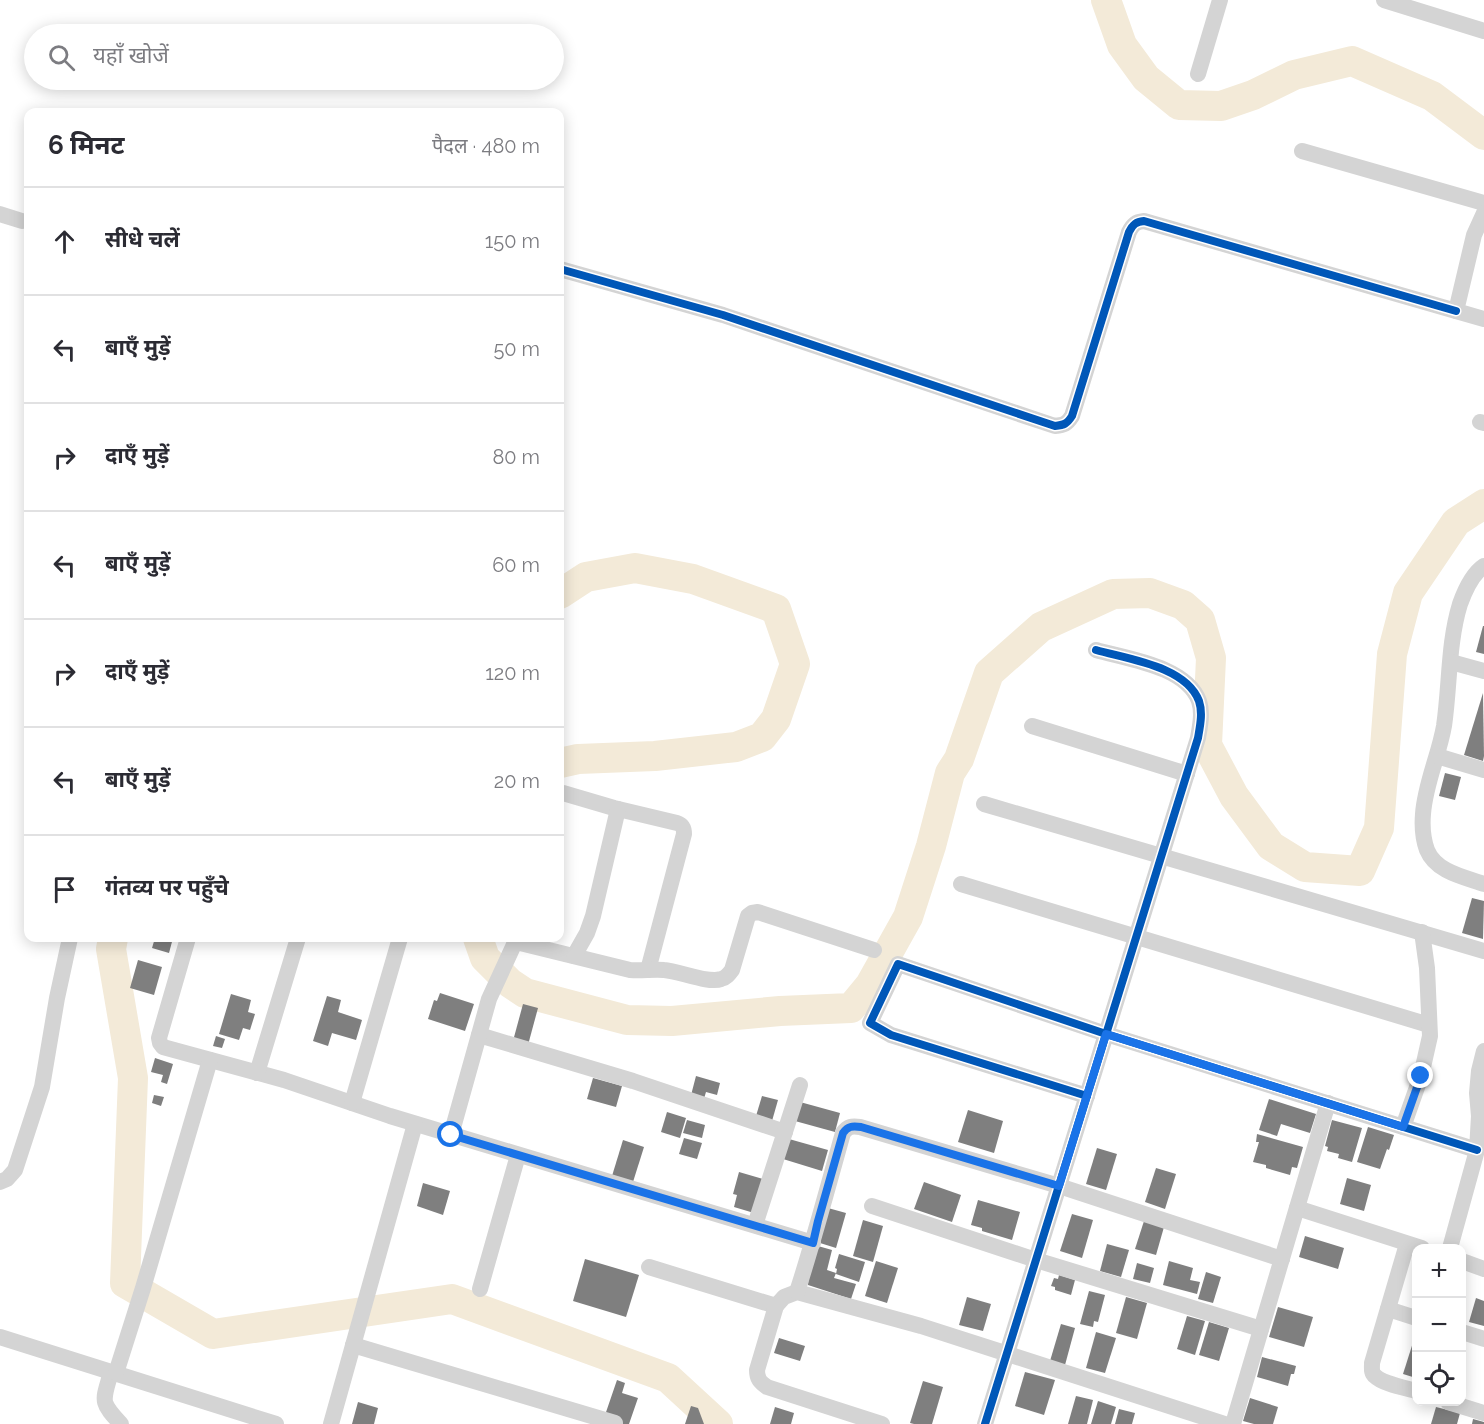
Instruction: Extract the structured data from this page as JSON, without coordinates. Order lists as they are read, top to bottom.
{
  "page": {
    "search": "यहाँ खोजें",
    "heading": ["6 मिनट", "पैदल · 480 m"],
    "list": [
      ["सीधे चलें", "150 m"],
      ["बाएँ मुड़ें", "50 m"],
      ["दाएँ मुड़ें", "80 m"],
      ["बाएँ मुड़ें", "60 m"],
      ["दाएँ मुड़ें", "120 m"],
      ["बाएँ मुड़ें", "20 m"],
      "गंतव्य पर पहुँचे"
    ],
    "map_buttons": ["+", "−"]
  }
}
